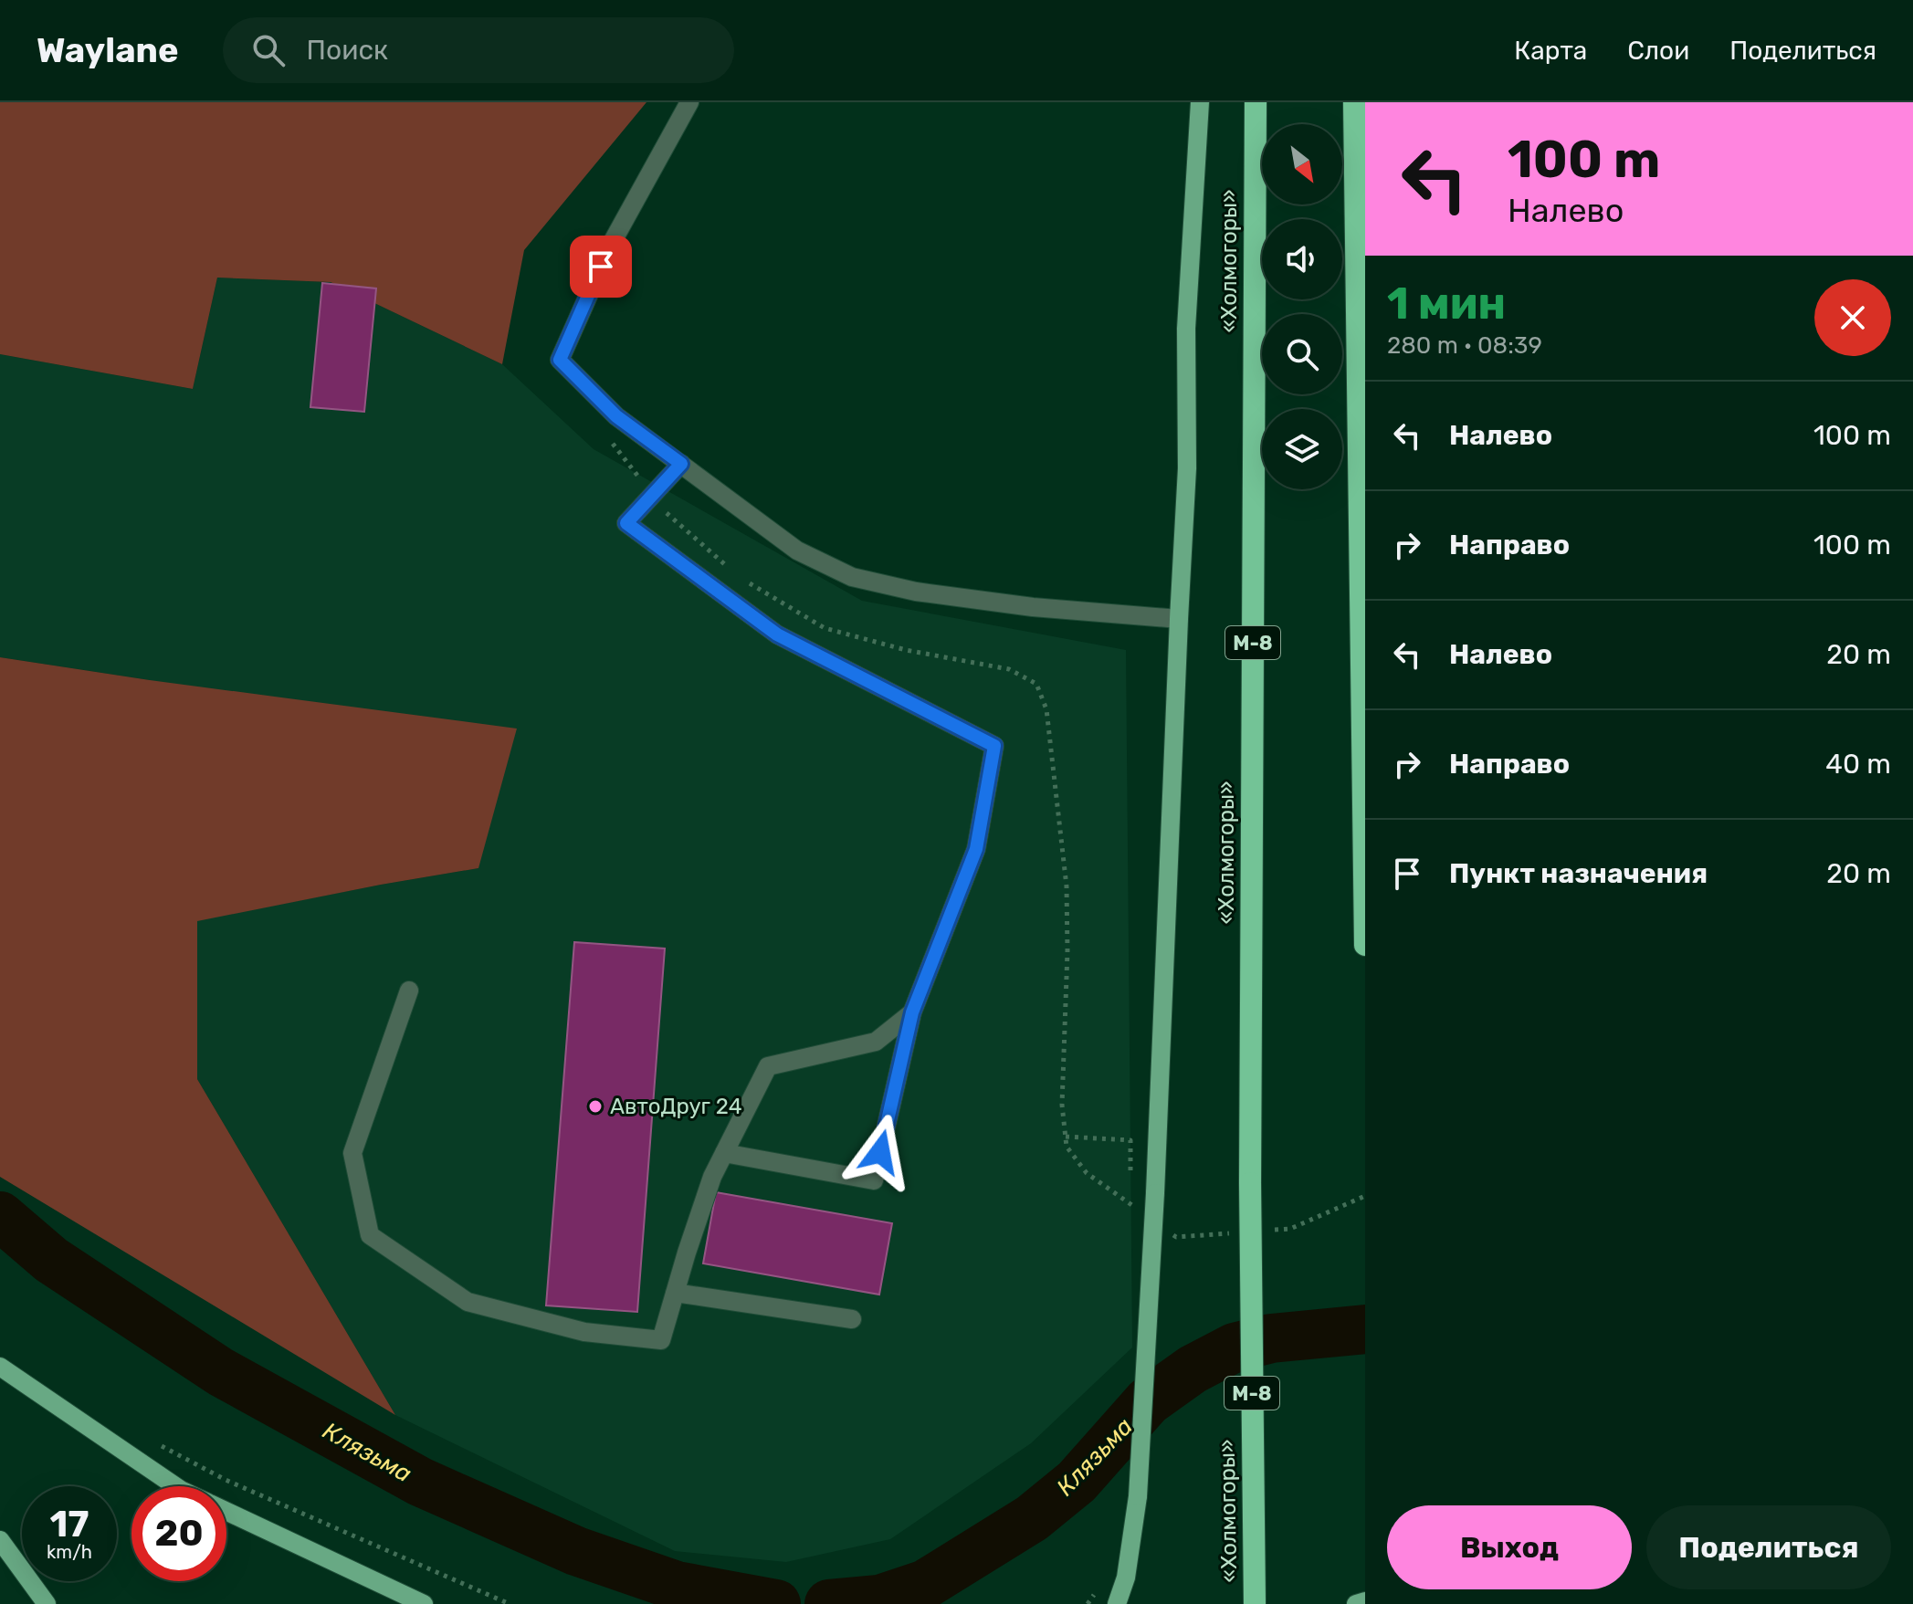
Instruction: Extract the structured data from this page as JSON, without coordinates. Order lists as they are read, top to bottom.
{
  "streets": {
    "highway": ["«Холмогоры»", "М-8"]
  },
  "water": ["Клязьма"],
  "places": ["АвтоДруг 24"],
  "north": "bottom right",
  "page": {
    "header": "Waylane",
    "search": "Поиск",
    "nav": ["Карта", "Слои", "Поделиться"],
    "turn": ["100 m", "Налево"],
    "heading": ["1 мин", "280 m · 08:39"],
    "list": [
      {
        "name": "Налево",
        "value": "100 m"
      },
      {
        "name": "Направо",
        "value": "100 m"
      },
      {
        "name": "Налево",
        "value": "20 m"
      },
      {
        "name": "Направо",
        "value": "40 m"
      },
      {
        "name": "Пункт назначения",
        "value": "20 m"
      }
    ],
    "speed": "17 km/h",
    "limit": "20",
    "buttons": ["Выход", "Поделиться"]
  }
}
